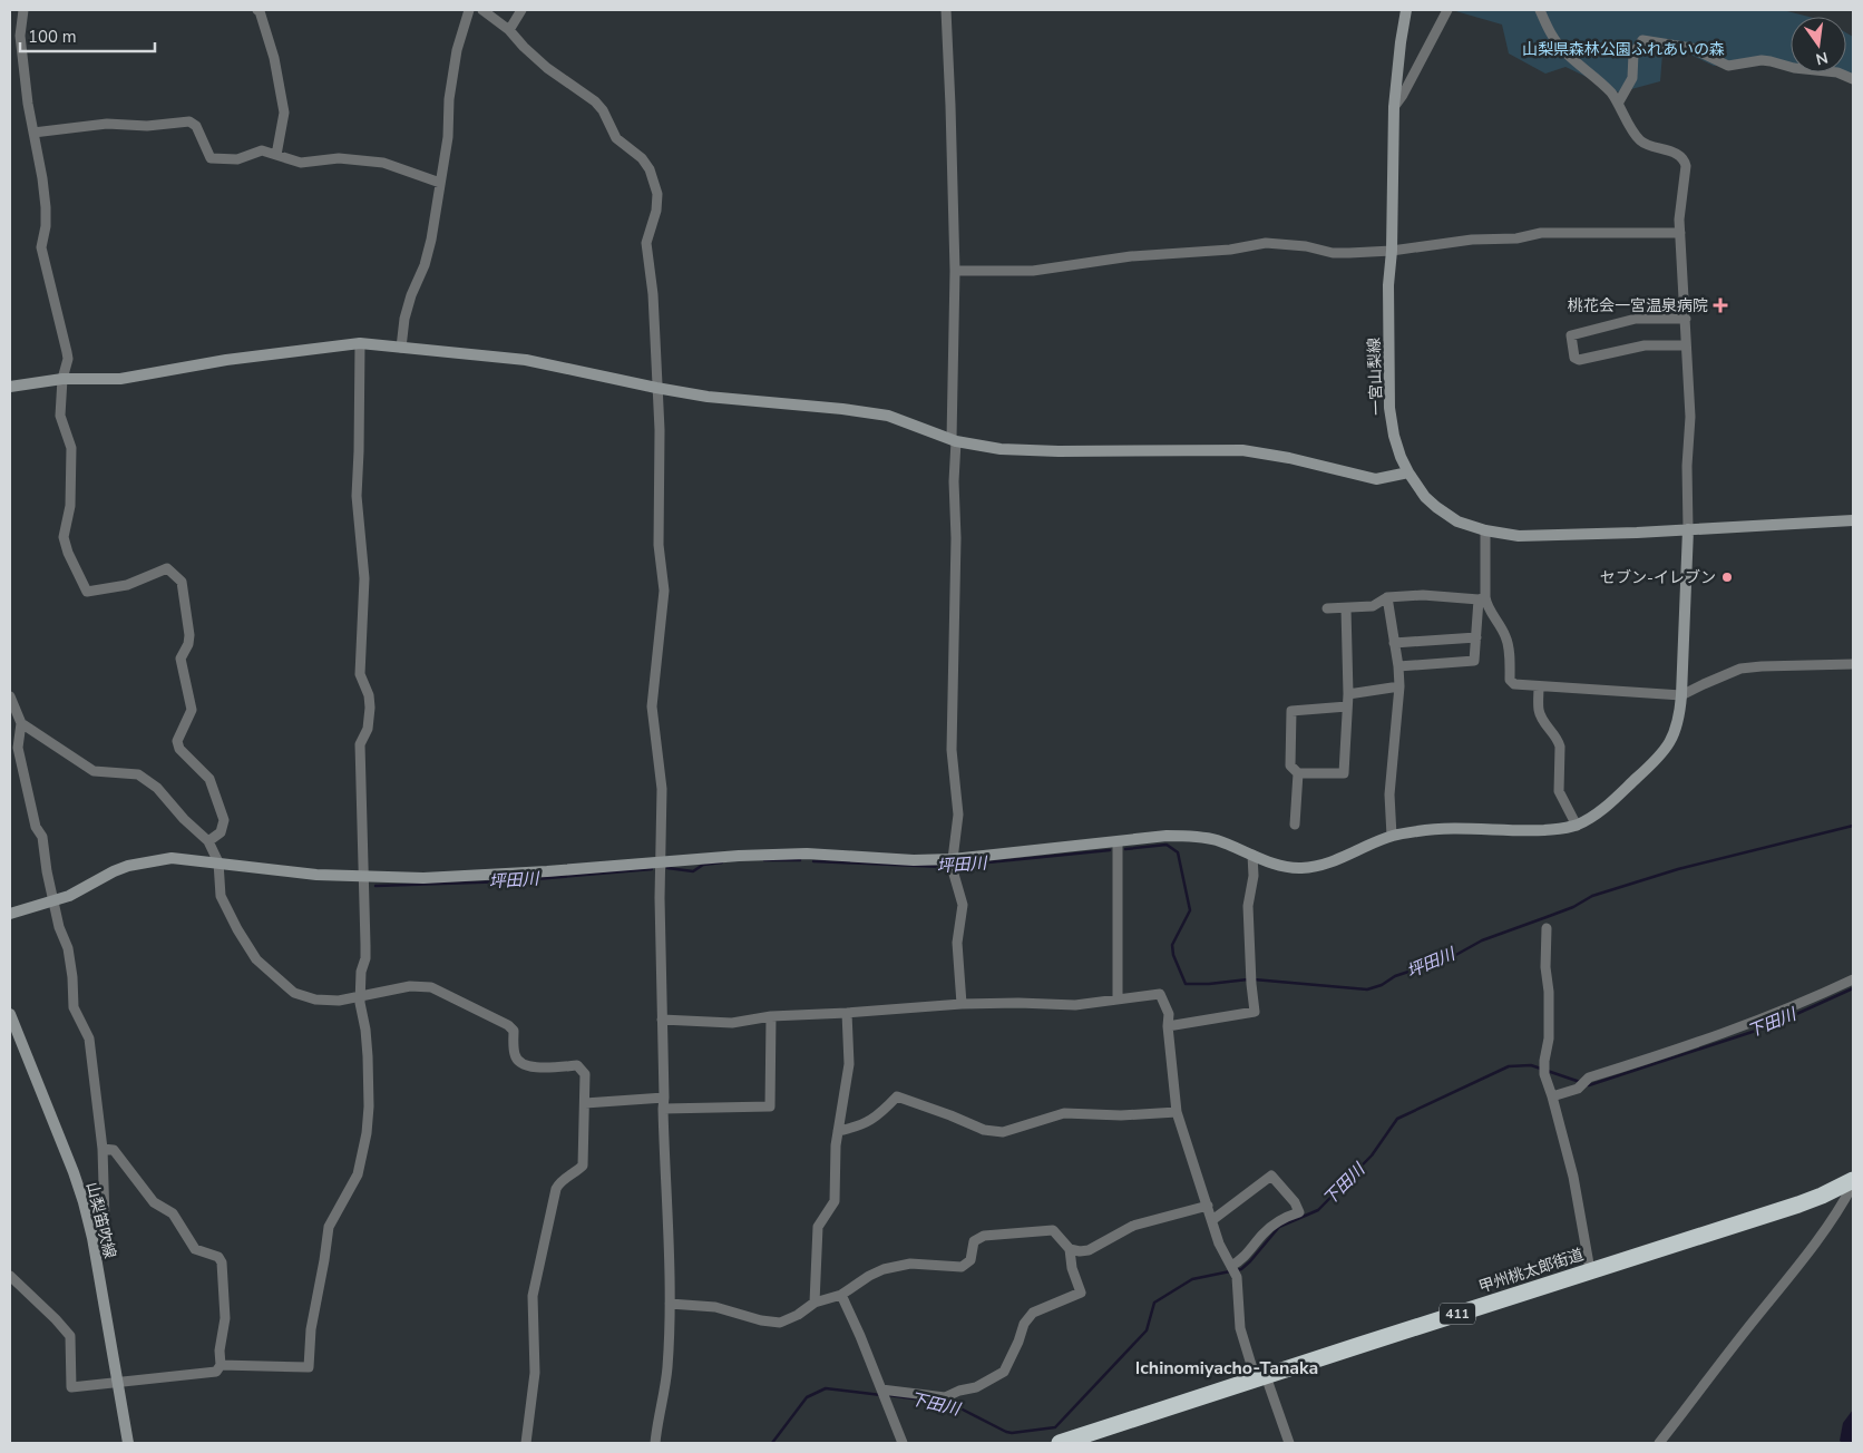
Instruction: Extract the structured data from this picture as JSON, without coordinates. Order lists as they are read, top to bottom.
{
  "streets": {
    "highway": ["甲州桃太郎街道", "411"],
    "street": ["一宮山梨線", "山梨笛吹線"]
  },
  "districts": ["Ichinomiyacho-Tanaka"],
  "water": ["坪田川", "下田川"],
  "parks": ["山梨県森林公園ふれあいの森"],
  "places": {
    "health": ["桃花会一宮温泉病院"],
    "other": ["セブン-イレブン"]
  },
  "scale_bar": "100 m",
  "north": "bottom"
}
